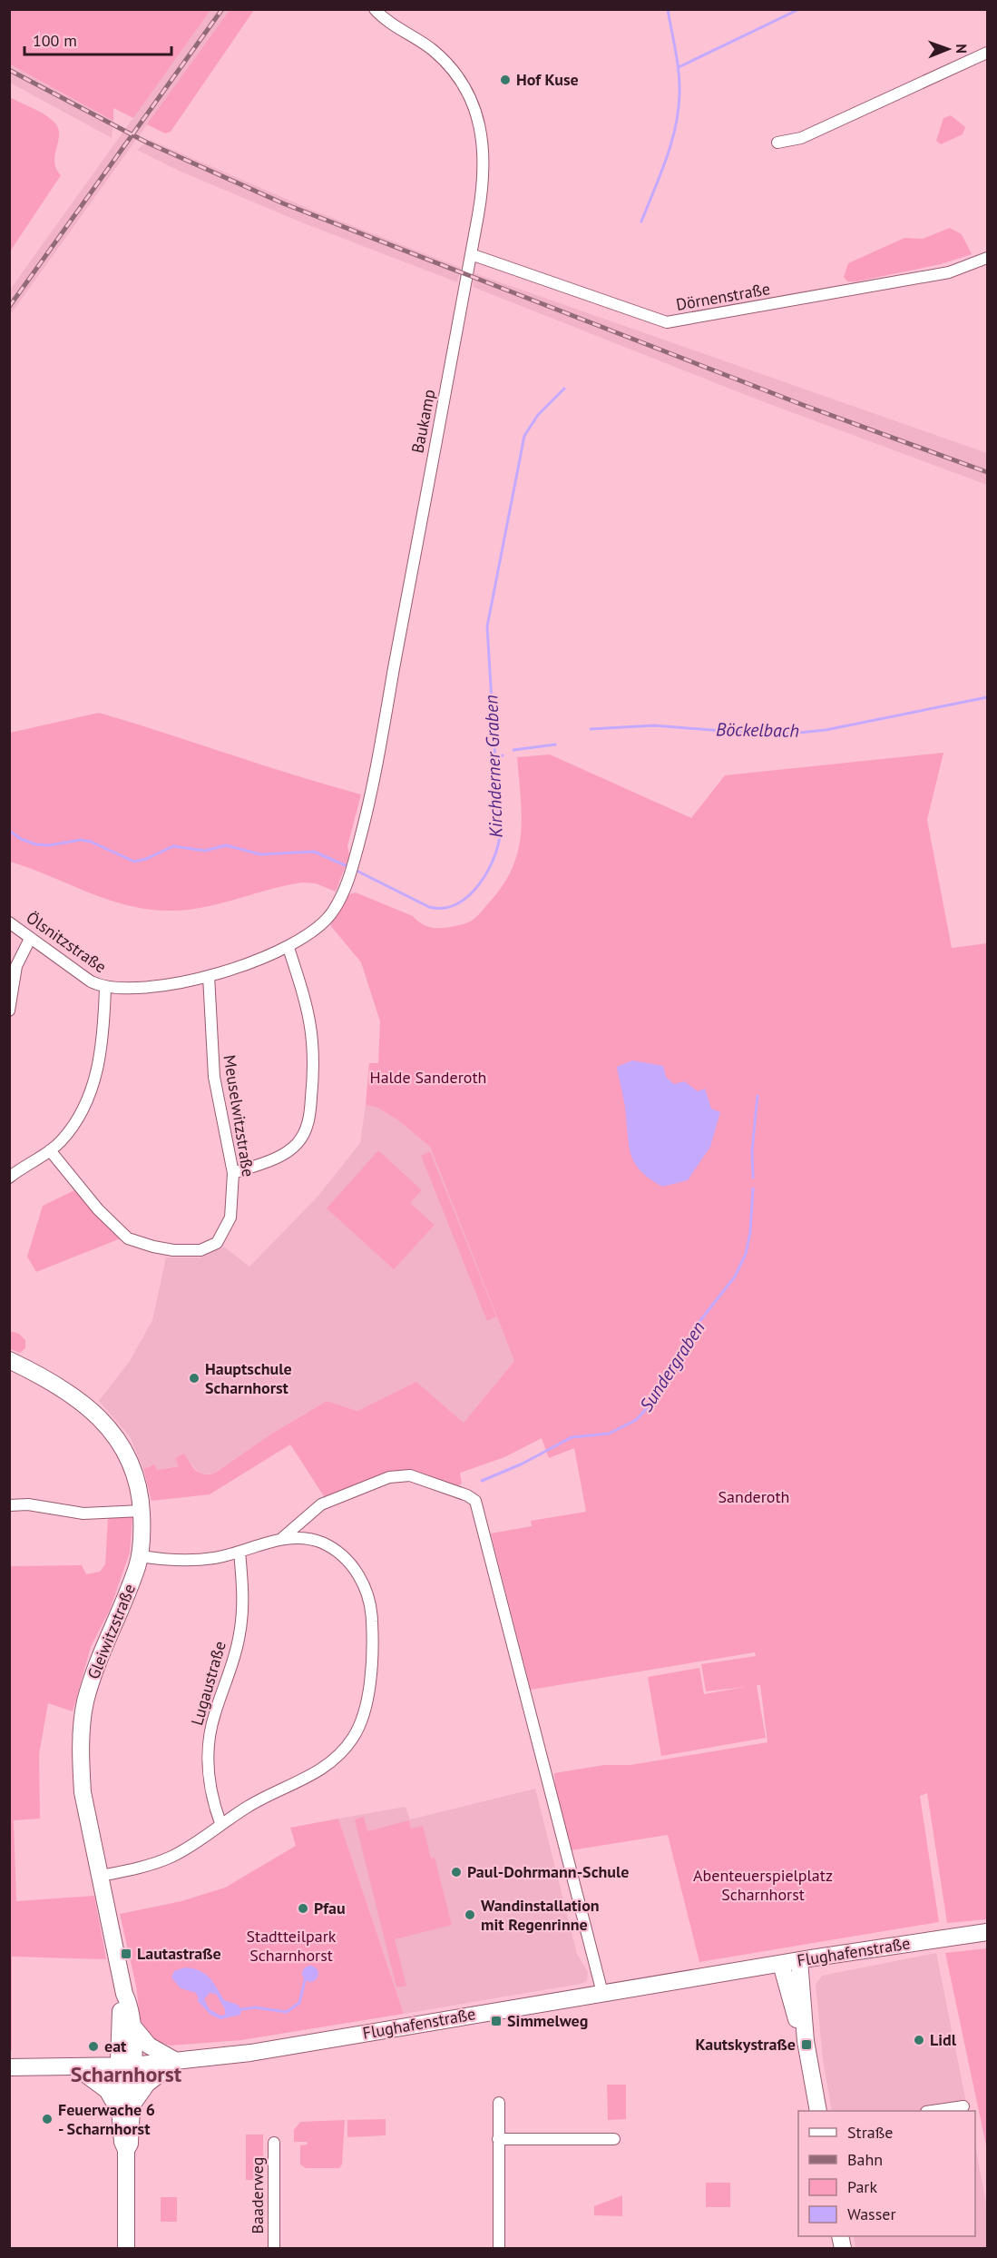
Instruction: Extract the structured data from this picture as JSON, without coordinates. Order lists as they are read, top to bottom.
{
  "streets": {
    "street": [
      "Dörnenstraße",
      "Baukamp",
      "Ölsnitzstraße",
      "Meuselwitzstraße",
      "Gleiwitzstraße",
      "Lugaustraße",
      "Flughafenstraße",
      "Baaderweg"
    ]
  },
  "crossings": [
    ["Dörnenstraße", "Baukamp"],
    ["Baukamp", "Ölsnitzstraße"],
    ["Baukamp", "Meuselwitzstraße"],
    ["Gleiwitzstraße", "Flughafenstraße"]
  ],
  "districts": ["Scharnhorst"],
  "water": ["Böckelbach", "Kirchderner Graben", "Sundergraben"],
  "parks": [
    "Halde Sanderoth",
    "Sanderoth",
    "Abenteuerspielplatz Scharnhorst",
    "Stadtteilpark Scharnhorst"
  ],
  "places": {
    "other": [
      "Hof Kuse",
      "Hauptschule Scharnhorst",
      "Paul-Dohrmann-Schule",
      "Pfau",
      "Wandinstallation mit Regenrinne",
      "Lidl",
      "eat",
      "Feuerwache 6 - Scharnhorst"
    ],
    "transit": ["Lautastraße", "Simmelweg", "Kautskystraße"]
  },
  "legend": [
    "Straße",
    "Bahn",
    "Park",
    "Wasser"
  ],
  "scale_bar": "100 m",
  "north": "right"
}
